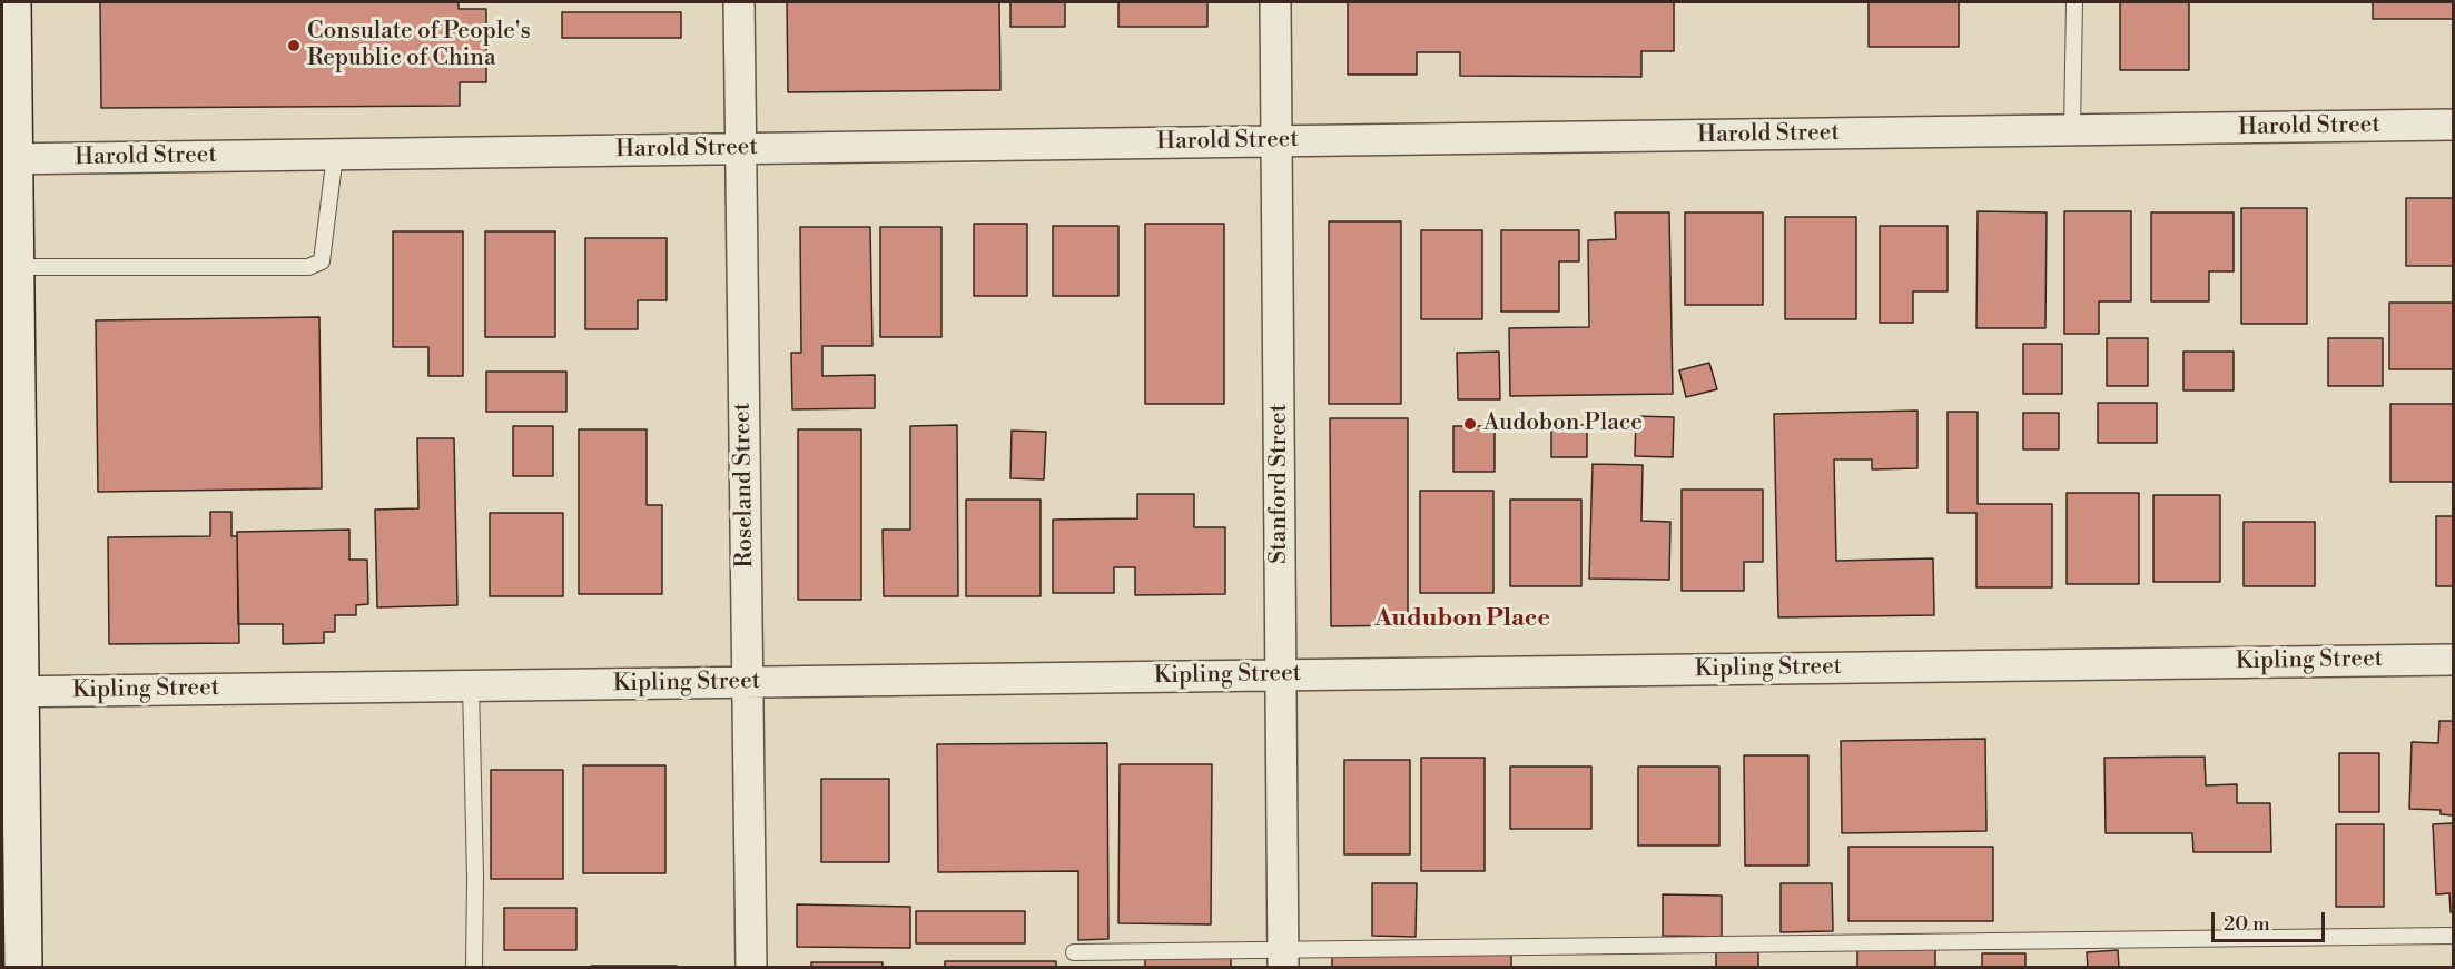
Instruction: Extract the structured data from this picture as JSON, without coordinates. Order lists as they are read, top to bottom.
{
  "streets": {
    "street": [
      "Harold Street",
      "Stanford Street",
      "Roseland Street",
      "Kipling Street"
    ]
  },
  "crossings": [
    ["Harold Street", "Stanford Street"],
    ["Harold Street", "Roseland Street"],
    ["Stanford Street", "Kipling Street"],
    ["Roseland Street", "Kipling Street"]
  ],
  "districts": ["Audubon Place"],
  "places": ["Consulate of People's Republic of China", "Audobon Place"],
  "scale_bar": "20 m"
}
